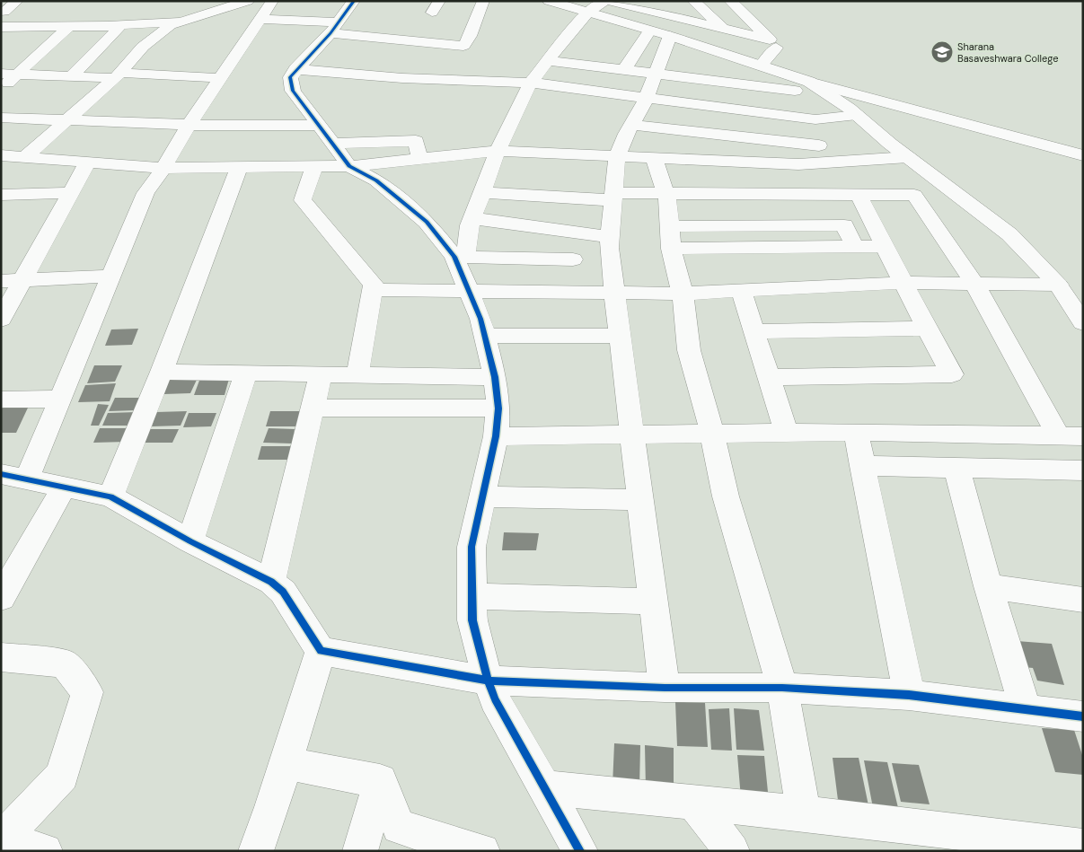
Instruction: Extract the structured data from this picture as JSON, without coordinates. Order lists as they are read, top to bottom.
{
  "places": {
    "school or university": ["Sharana Basaveshwara College"]
  }
}
